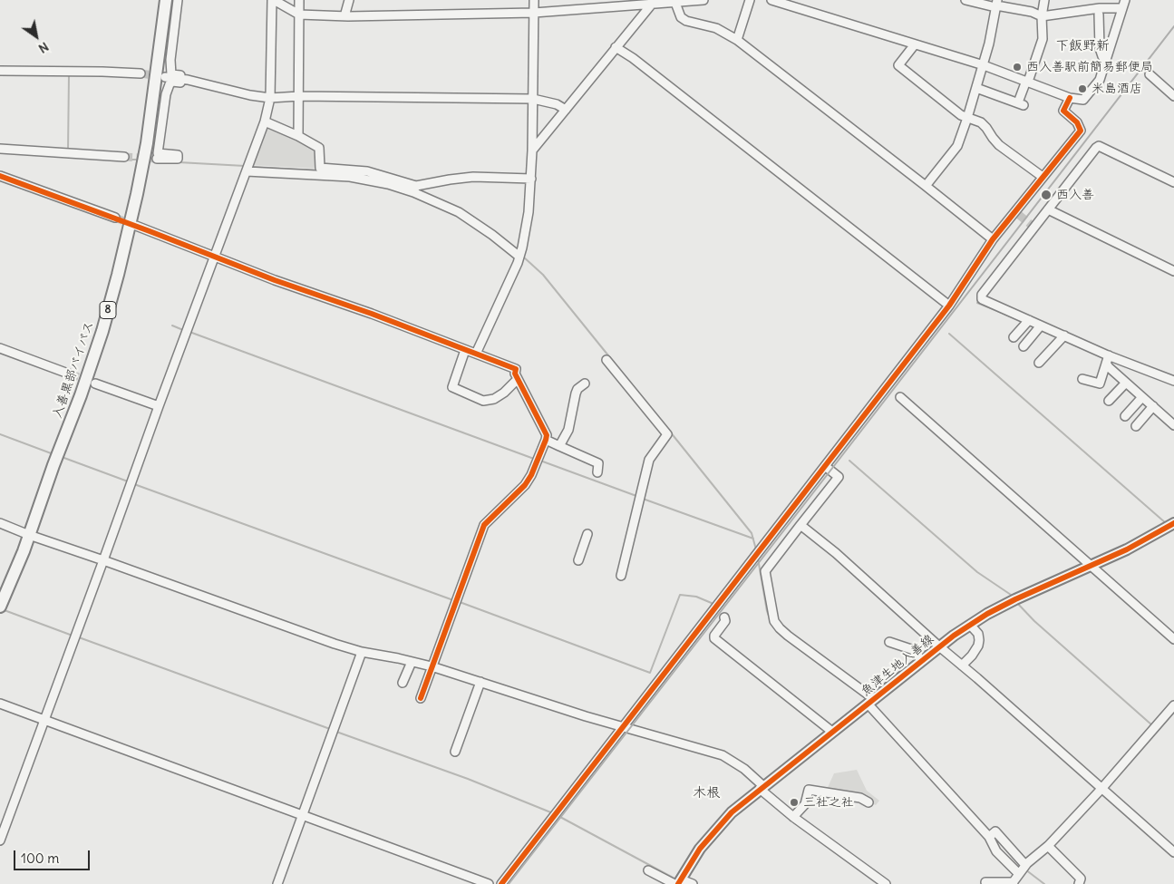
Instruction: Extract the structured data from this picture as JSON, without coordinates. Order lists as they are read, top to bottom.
{
  "streets": {
    "highway": ["8", "入善黒部バイパス"],
    "main road": ["魚津生地入善線"]
  },
  "districts": ["下飯野新", "木根"],
  "places": [
    "西入善駅前簡易郵便局",
    "米島酒店",
    "西入善",
    "三社之社"
  ],
  "scale_bar": "100 m",
  "north": "bottom right"
}
